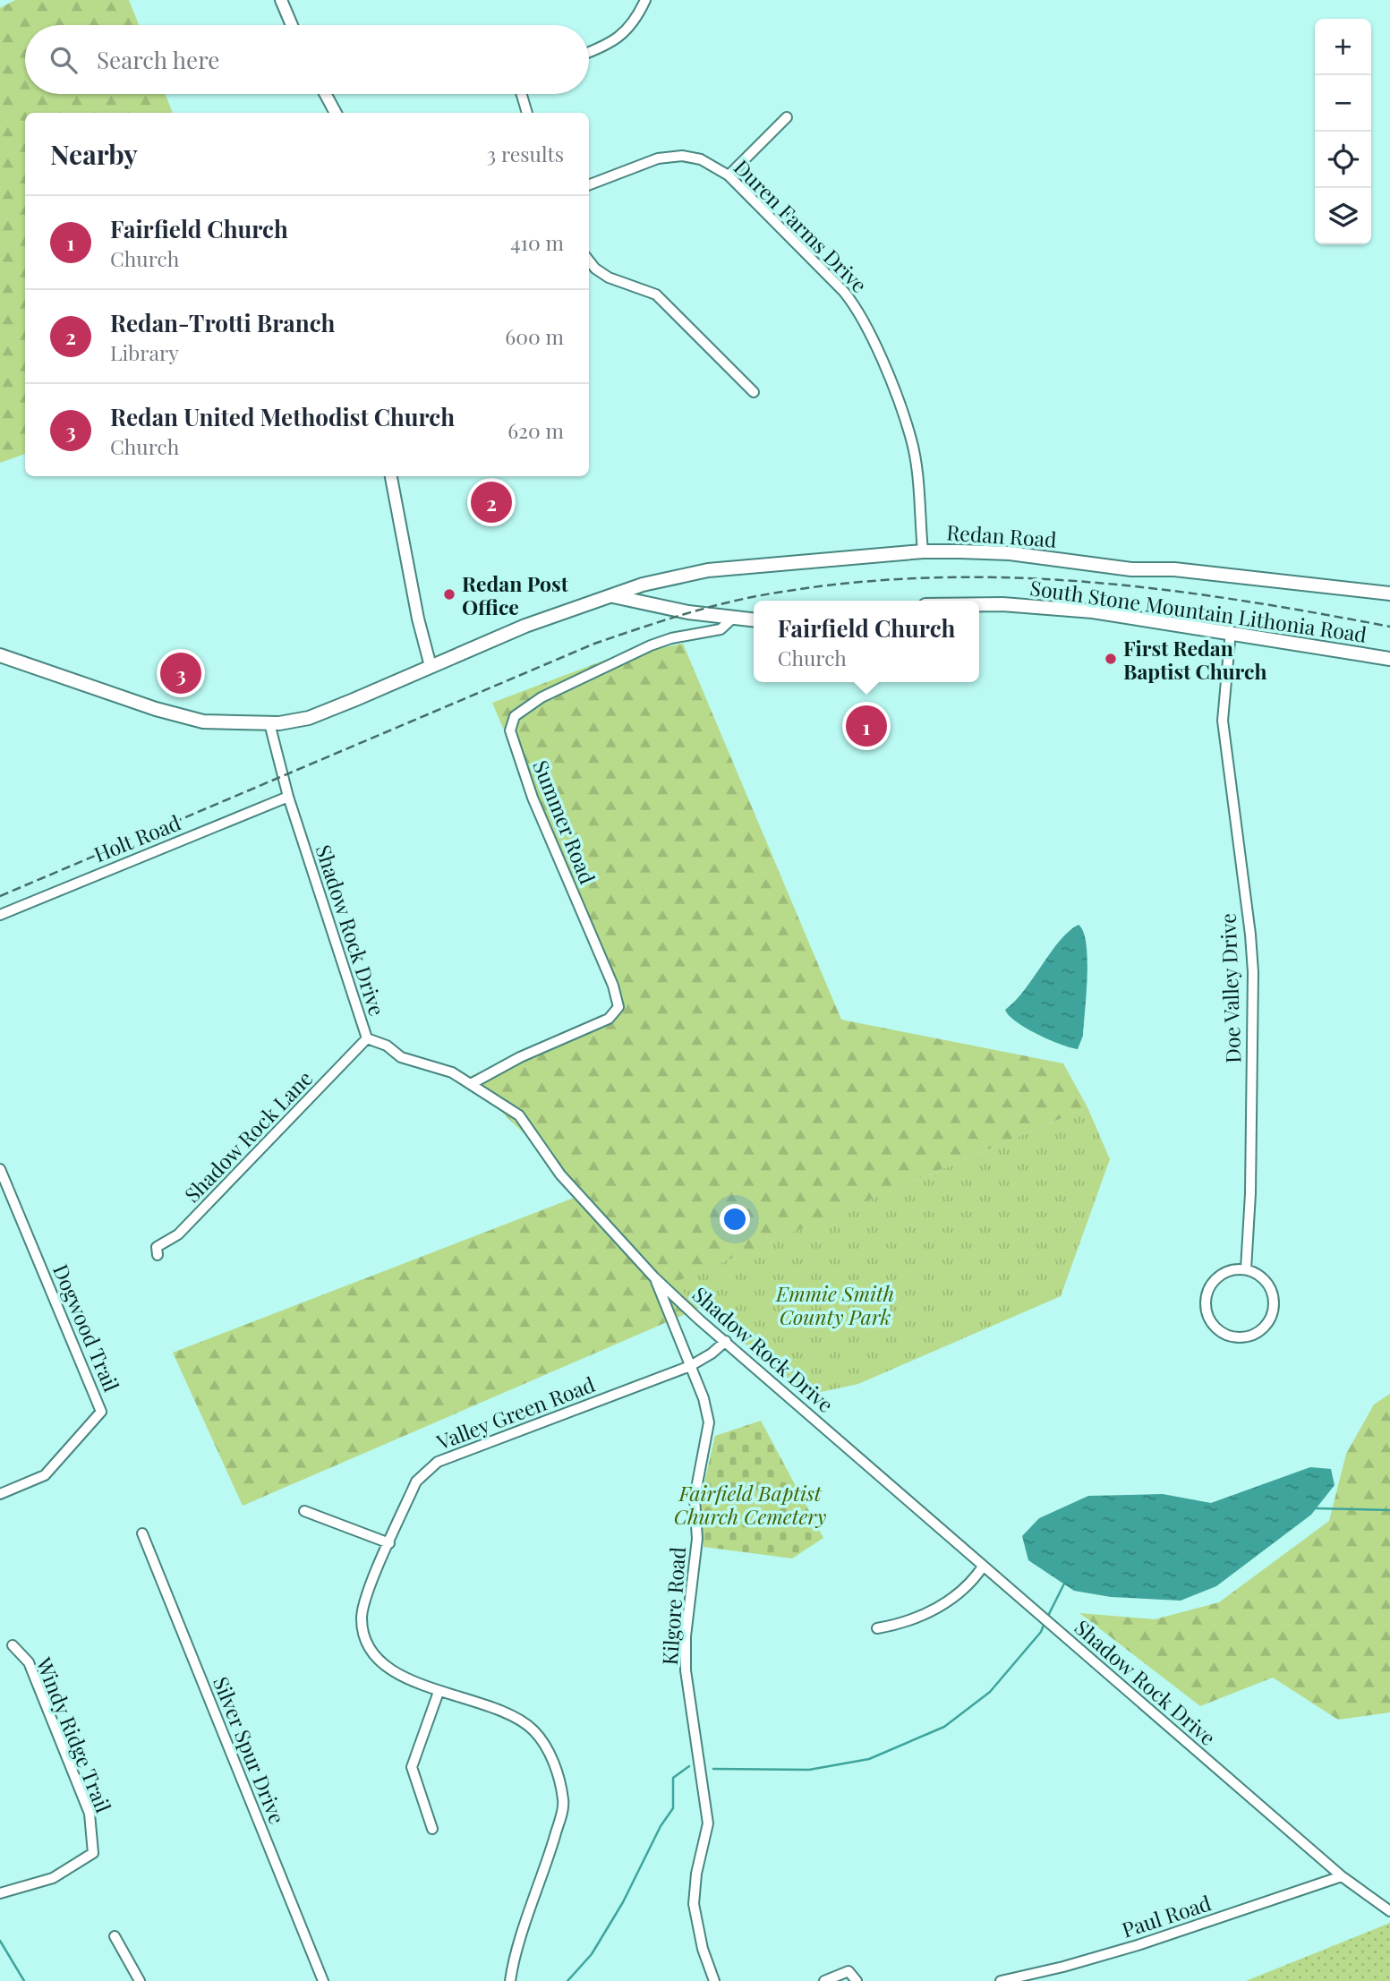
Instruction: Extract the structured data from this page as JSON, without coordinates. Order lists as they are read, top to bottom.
{
  "streets": {
    "main road": ["Redan Road", "South Stone Mountain Lithonia Road"],
    "street": [
      "Duren Farms Drive",
      "Summer Road",
      "Holt Road",
      "Shadow Rock Drive",
      "Doe Valley Drive",
      "Shadow Rock Lane",
      "Dogwood Trail",
      "Valley Green Road",
      "Kilgore Road",
      "Windy Ridge Trail",
      "Silver Spur Drive",
      "Paul Road"
    ]
  },
  "crossings": [
    ["Duren Farms Drive", "Redan Road"],
    ["South Stone Mountain Lithonia Road", "Doe Valley Drive"],
    ["Summer Road", "Shadow Rock Drive"],
    ["Holt Road", "Shadow Rock Drive"],
    ["Shadow Rock Drive", "Shadow Rock Lane"],
    ["Shadow Rock Drive", "Valley Green Road"],
    ["Shadow Rock Drive", "Kilgore Road"],
    ["Shadow Rock Drive", "Paul Road"],
    ["Valley Green Road", "Kilgore Road"]
  ],
  "parks": ["Emmie Smith County Park", "Fairfield Baptist Church Cemetery"],
  "places": ["Redan Post Office", "First Redan Baptist Church"],
  "page": {
    "map_buttons": ["+", "−"],
    "search": "Search here",
    "heading": ["Nearby", "3 results"],
    "list": [
      {
        "mark": "1",
        "name": "Fairfield Church",
        "note": "Church",
        "value": "410 m"
      },
      {
        "mark": "2",
        "name": "Redan-Trotti Branch",
        "note": "Library",
        "value": "600 m"
      },
      {
        "mark": "3",
        "name": "Redan United Methodist Church",
        "note": "Church",
        "value": "620 m"
      }
    ],
    "pins": ["2", "3", "1"],
    "popup": ["Fairfield Church", "Church"]
  }
}
